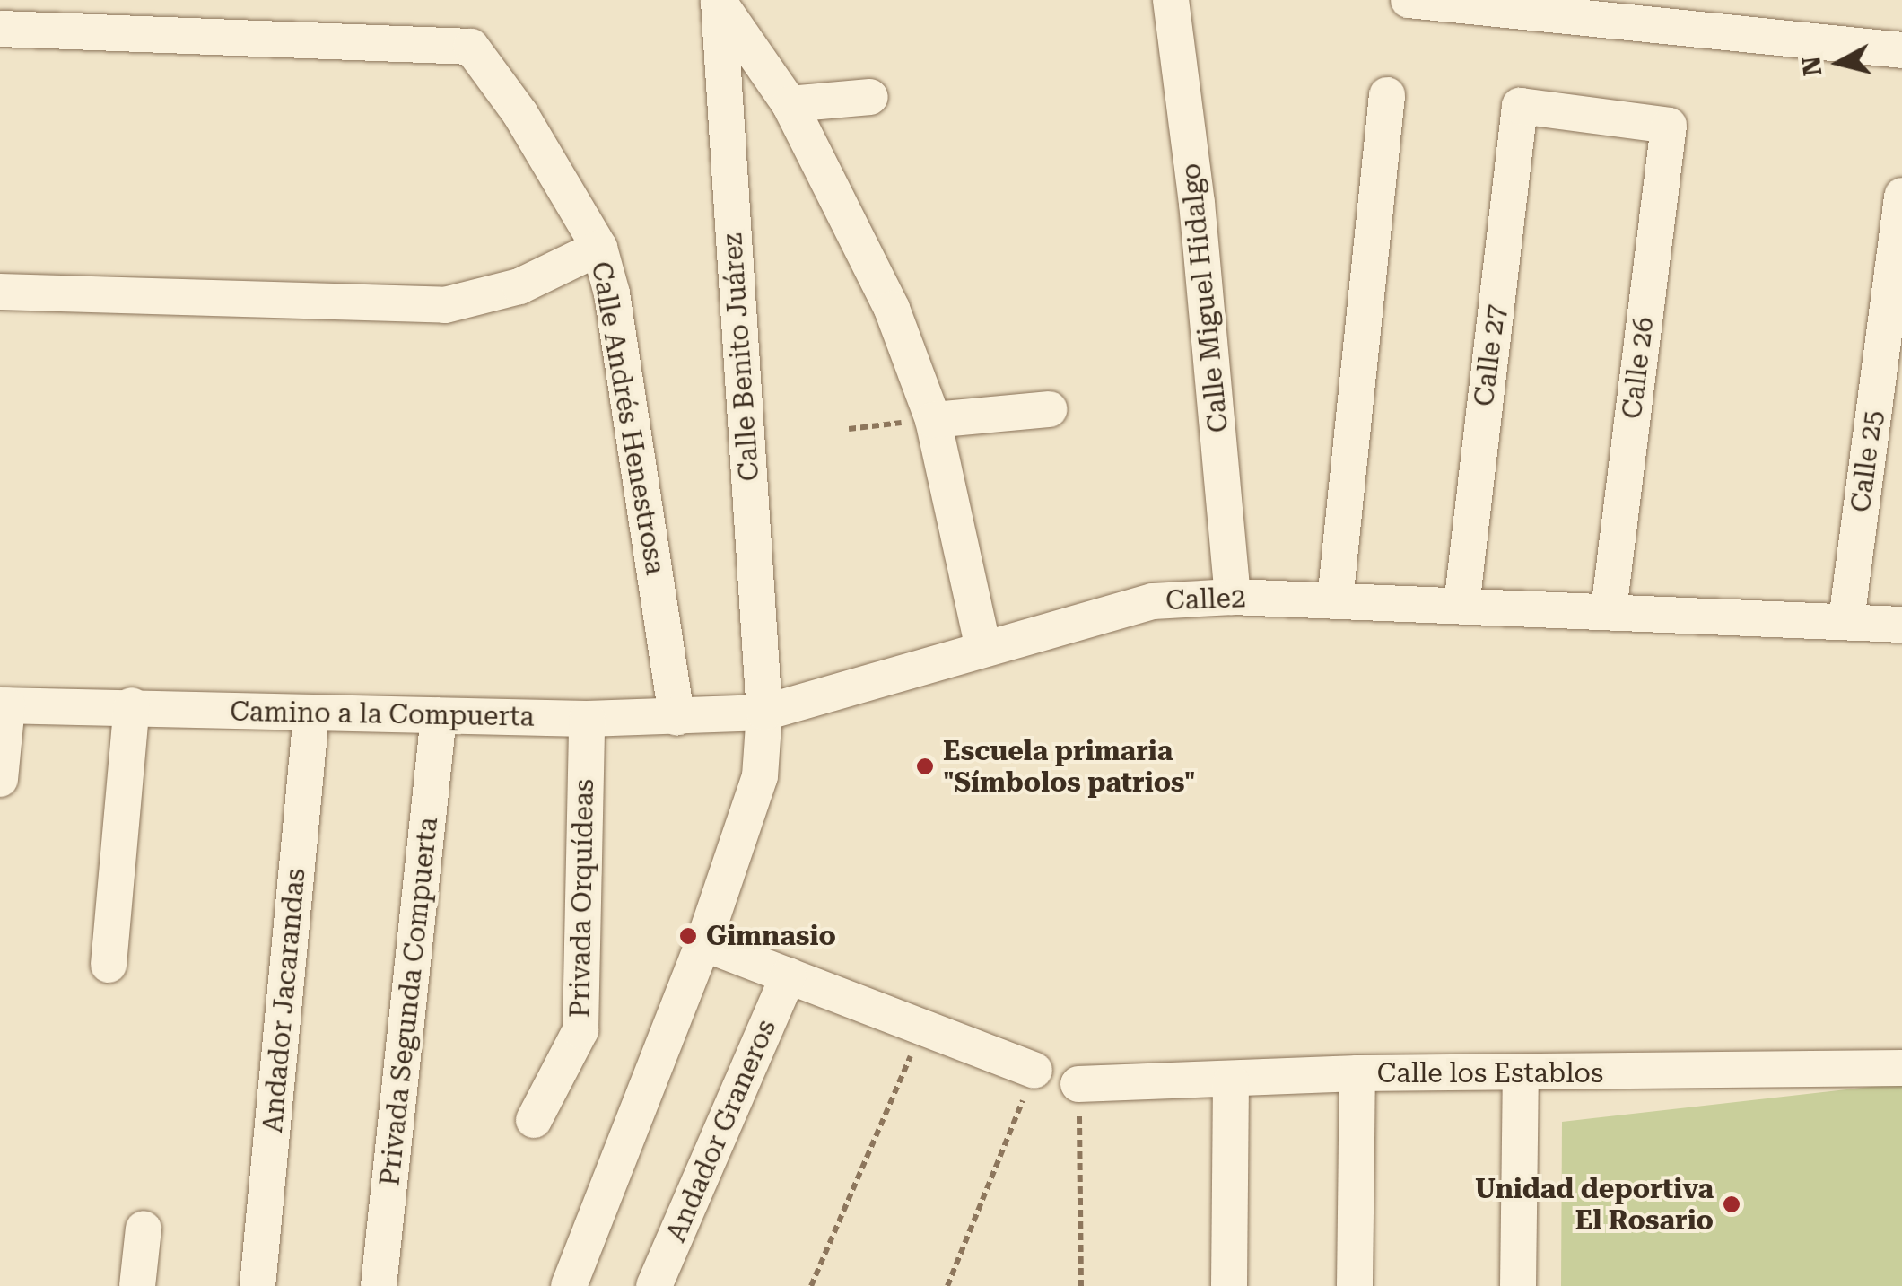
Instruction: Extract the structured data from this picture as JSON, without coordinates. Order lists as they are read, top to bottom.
{
  "streets": {
    "street": [
      "Calle Miguel Hidalgo",
      "Calle 27",
      "Calle Benito Juárez",
      "Calle 26",
      "Calle Andrés Henestrosa",
      "Calle 25",
      "Calle2",
      "Camino a la Compuerta",
      "Privada Orquídeas",
      "Andador Jacarandas",
      "Privada Segunda Compuerta",
      "Calle los Establos",
      "Andador Graneros"
    ]
  },
  "crossings": [
    ["Calle Miguel Hidalgo", "Calle2"],
    ["Calle 27", "Calle 26"],
    ["Calle 27", "Calle2"],
    ["Calle Benito Juárez", "Calle2"],
    ["Calle Benito Juárez", "Camino a la Compuerta"],
    ["Calle 26", "Calle2"],
    ["Calle Andrés Henestrosa", "Camino a la Compuerta"],
    ["Calle 25", "Calle2"],
    ["Calle2", "Camino a la Compuerta"],
    ["Camino a la Compuerta", "Privada Orquídeas"],
    ["Camino a la Compuerta", "Andador Jacarandas"],
    ["Camino a la Compuerta", "Privada Segunda Compuerta"]
  ],
  "places": ["Escuela primaria \"Símbolos patrios\"", "Gimnasio", "Unidad deportiva El Rosario"],
  "north": "left"
}
